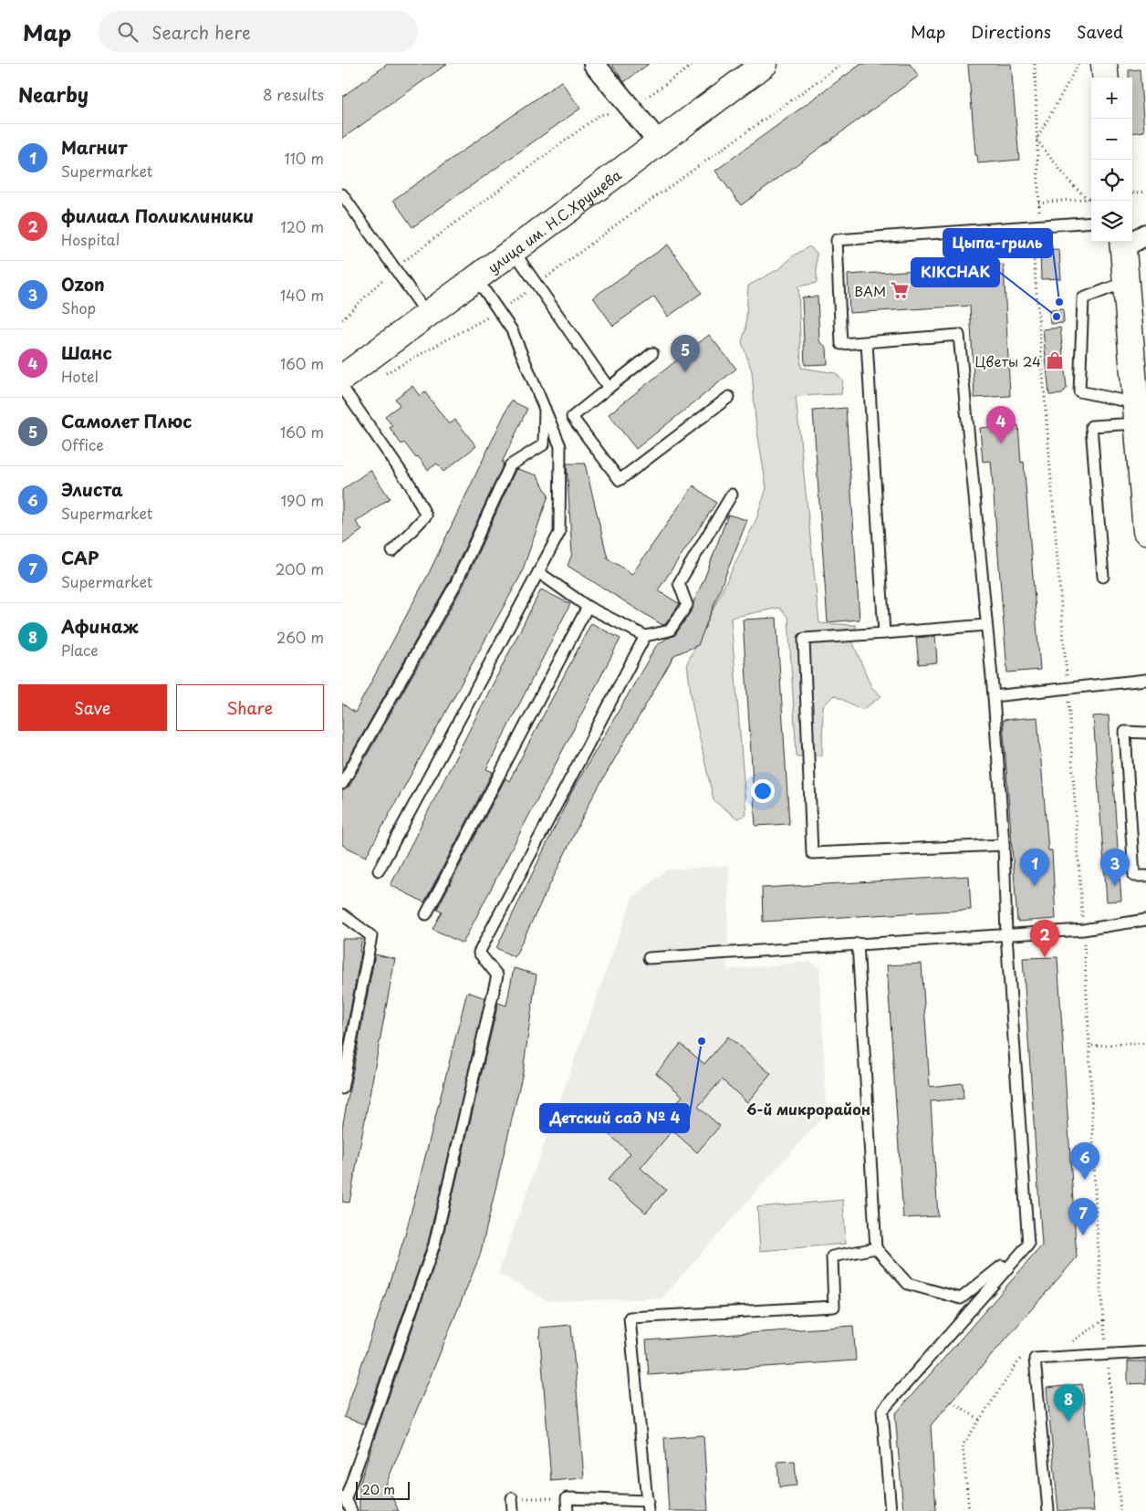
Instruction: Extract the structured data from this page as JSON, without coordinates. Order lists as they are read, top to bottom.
{
  "streets": {
    "main road": ["улица им. Н.С.Хрущева"]
  },
  "districts": ["6-й микрорайон"],
  "places": {
    "supermarket": ["ВАМ"],
    "other": ["Цыпа-гриль", "KIKCHAK", "Детский сад № 4"],
    "shop": ["Цветы 24"]
  },
  "scale_bar": "20 m",
  "page": {
    "header": "Map",
    "search": "Search here",
    "nav": ["Map", "Directions", "Saved"],
    "heading": ["Nearby", "8 results"],
    "map_buttons": ["+", "−"],
    "list": [
      {
        "mark": "1",
        "name": "Магнит",
        "note": "Supermarket",
        "value": "110 m"
      },
      {
        "mark": "2",
        "name": "филиал Поликлиники",
        "note": "Hospital",
        "value": "120 m"
      },
      {
        "mark": "3",
        "name": "Ozon",
        "note": "Shop",
        "value": "140 m"
      },
      {
        "mark": "4",
        "name": "Шанс",
        "note": "Hotel",
        "value": "160 m"
      },
      {
        "mark": "5",
        "name": "Самолет Плюс",
        "note": "Office",
        "value": "160 m"
      },
      {
        "mark": "6",
        "name": "Элиста",
        "note": "Supermarket",
        "value": "190 m"
      },
      {
        "mark": "7",
        "name": "САР",
        "note": "Supermarket",
        "value": "200 m"
      },
      {
        "mark": "8",
        "name": "Афинаж",
        "note": "Place",
        "value": "260 m"
      }
    ],
    "pins": [
      "5",
      "4",
      "1",
      "3",
      "2",
      "6",
      "7",
      "8"
    ],
    "buttons": ["Save", "Share"],
    "scale": "20 m"
  }
}
